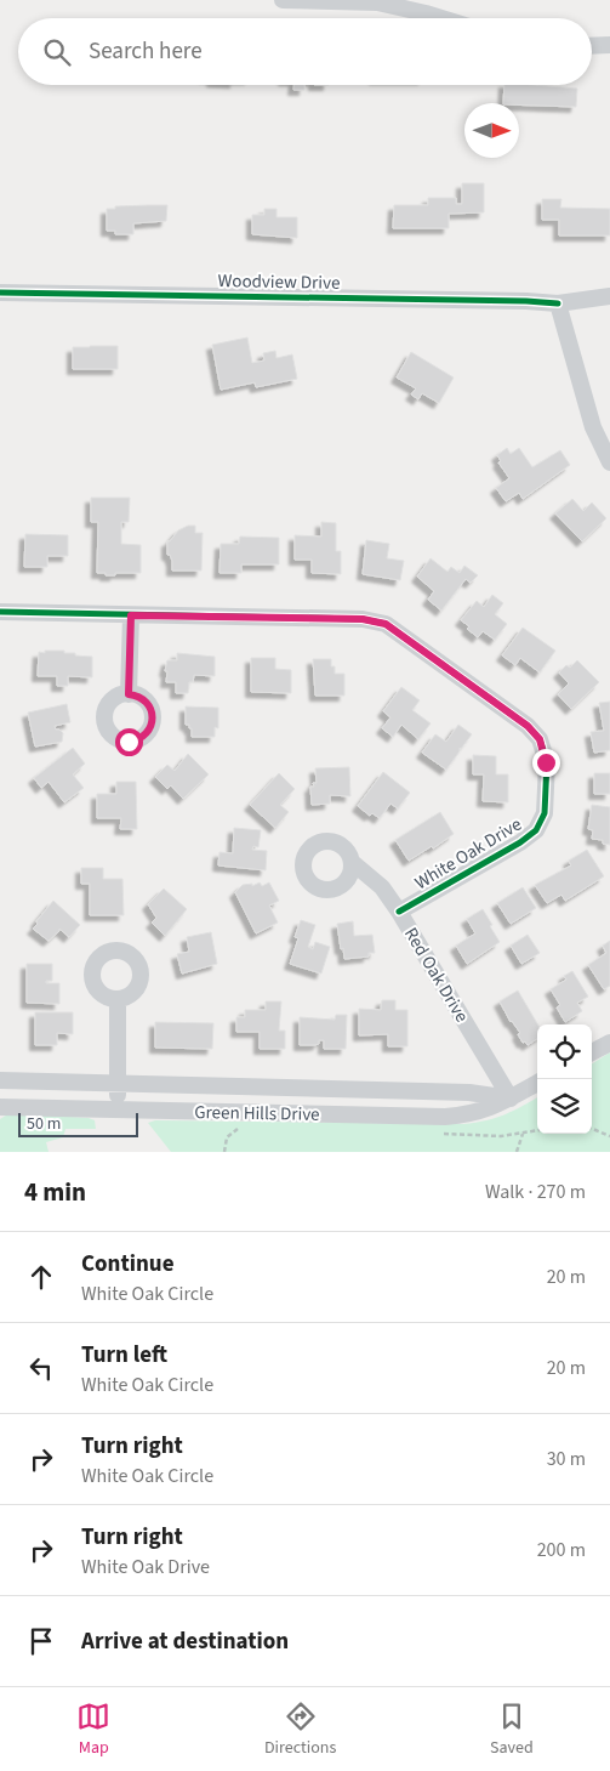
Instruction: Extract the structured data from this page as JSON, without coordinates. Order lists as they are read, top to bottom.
{
  "streets": {
    "street": [
      "Woodview Drive",
      "White Oak Drive",
      "Red Oak Drive",
      "Green Hills Drive"
    ]
  },
  "crossings": [
    ["White Oak Drive", "Red Oak Drive"],
    ["Red Oak Drive", "Green Hills Drive"]
  ],
  "scale_bar": "50 m",
  "north": "right",
  "page": {
    "search": "Search here",
    "scale": "50 m",
    "heading": ["4 min", "Walk · 270 m"],
    "list": [
      ["Continue", "White Oak Circle", "20 m"],
      ["Turn left", "White Oak Circle", "20 m"],
      ["Turn right", "White Oak Circle", "30 m"],
      ["Turn right", "White Oak Drive", "200 m"],
      "Arrive at destination"
    ],
    "nav": ["Map", "Directions", "Saved"]
  }
}
